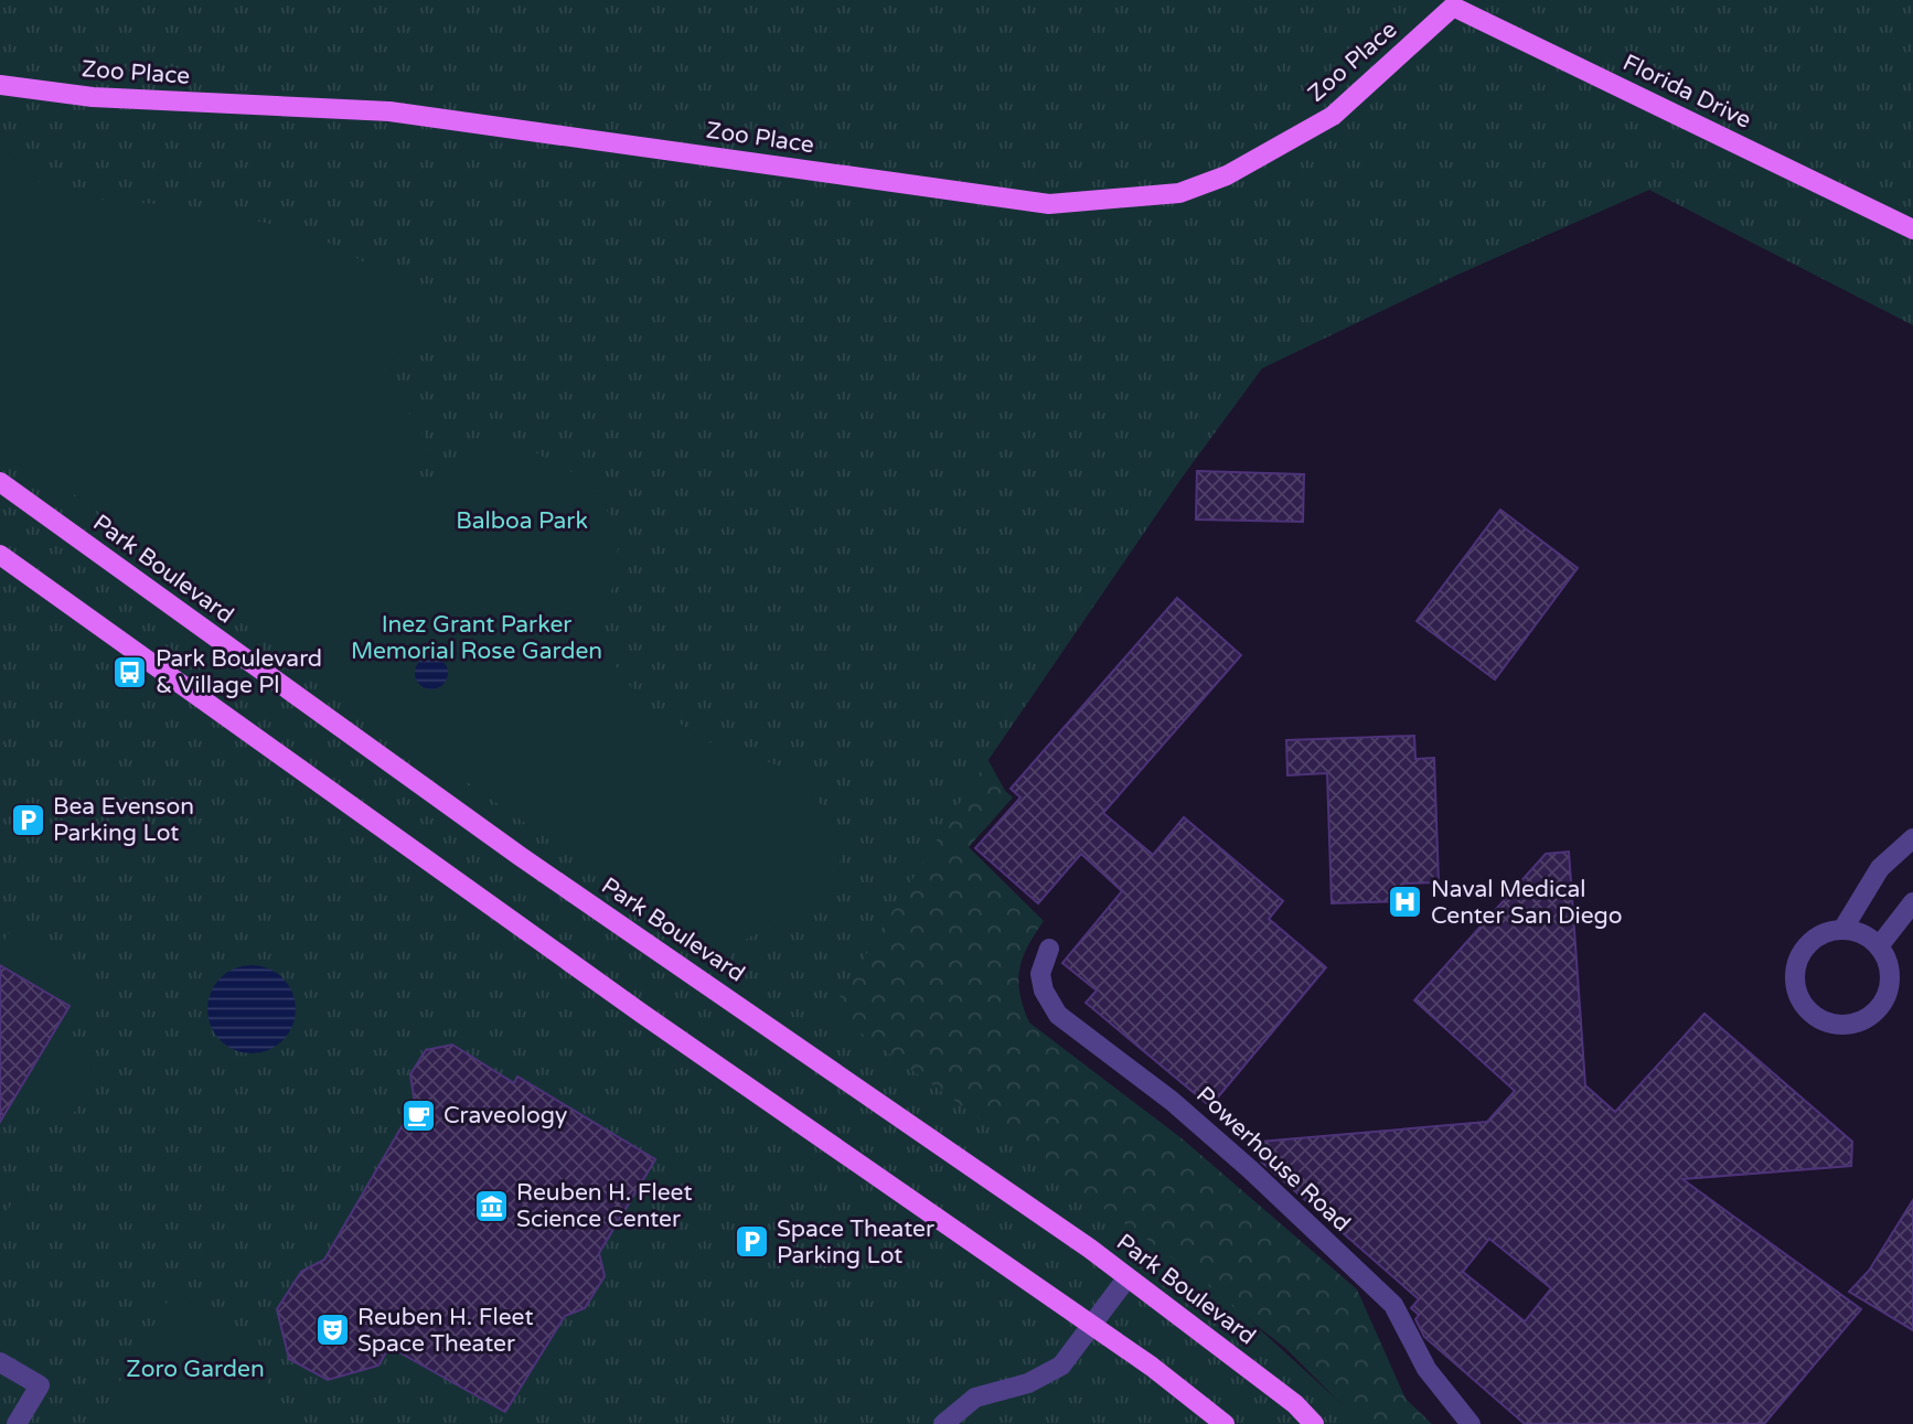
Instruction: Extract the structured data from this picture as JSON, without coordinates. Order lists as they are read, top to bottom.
{
  "streets": {
    "main road": ["Zoo Place", "Florida Drive", "Park Boulevard"],
    "street": ["Powerhouse Road"]
  },
  "crossings": [
    ["Zoo Place", "Florida Drive"]
  ],
  "parks": ["Balboa Park", "Inez Grant Parker Memorial Rose Garden", "Zoro Garden"],
  "places": {
    "bus stop": ["Park Boulevard & Village Pl"],
    "parking": ["Bea Evenson Parking Lot", "Space Theater Parking Lot"],
    "hospital": ["Naval Medical Center San Diego"],
    "cafe": ["Craveology"],
    "museum": ["Reuben H. Fleet Science Center"],
    "theatre": ["Reuben H. Fleet Space Theater"]
  }
}
